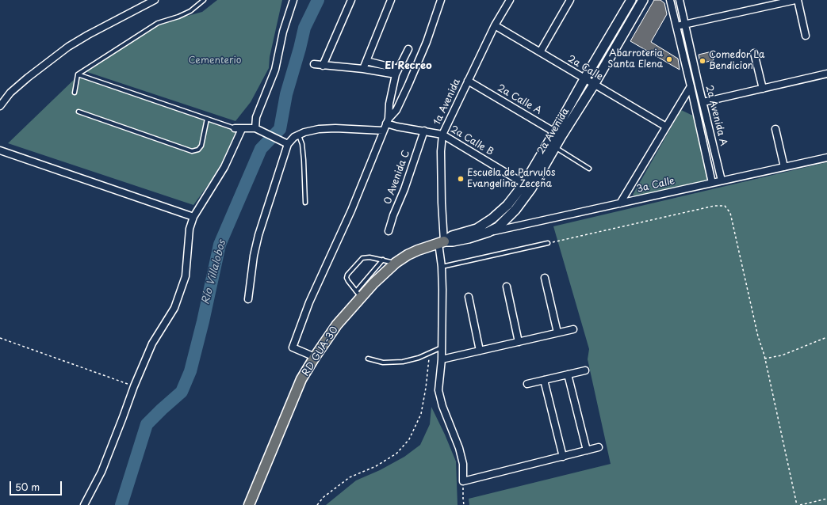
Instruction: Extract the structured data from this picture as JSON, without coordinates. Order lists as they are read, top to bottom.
{
  "streets": {
    "main road": ["RD GUA-30"],
    "street": [
      "2a Calle",
      "2a Calle A",
      "1a Avenida",
      "2a Avenida A",
      "2a Avenida",
      "2a Calle B",
      "0 Avenida C",
      "3a Calle"
    ]
  },
  "crossings": [
    ["2a Calle", "1a Avenida"],
    ["2a Calle", "2a Avenida A"],
    ["2a Calle", "2a Avenida"],
    ["2a Calle A", "1a Avenida"],
    ["2a Calle A", "2a Avenida"],
    ["1a Avenida", "2a Avenida"],
    ["1a Avenida", "2a Calle B"],
    ["1a Avenida", "RD GUA-30"],
    ["2a Avenida A", "3a Calle"],
    ["2a Avenida", "2a Calle B"],
    ["2a Avenida", "3a Calle"],
    ["2a Avenida", "RD GUA-30"],
    ["2a Calle B", "0 Avenida C"]
  ],
  "districts": ["El Recreo"],
  "water": ["Río Villalobos"],
  "parks": ["Cementerio"],
  "places": ["Abarroteria Santa Elena", "Comedor La Bendicion", "Escuela de Parvulos Evangelina Zeceña"],
  "scale_bar": "50 m"
}
